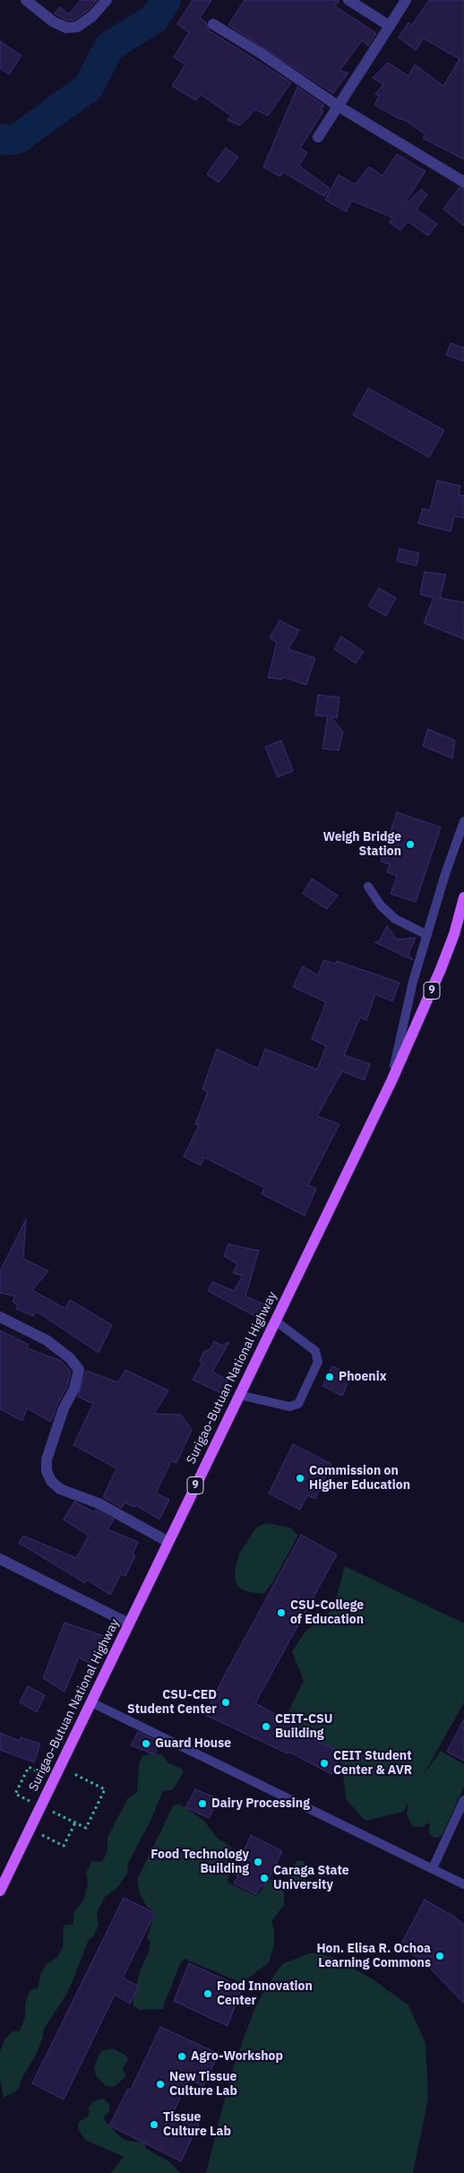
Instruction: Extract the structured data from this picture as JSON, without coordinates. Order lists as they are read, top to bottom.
{
  "streets": {
    "main road": ["9", "Surigao-Butuan National Highway"]
  },
  "places": [
    "Weigh Bridge Station",
    "Phoenix",
    "Commission on Higher Education",
    "CSU-College of Education",
    "CSU-CED Student Center",
    "CEIT-CSU Building",
    "Guard House",
    "CEIT Student Center & AVR",
    "Dairy Processing",
    "Food Technology Building",
    "Caraga State University",
    "Hon. Elisa R. Ochoa Learning Commons",
    "Food Innovation Center",
    "Agro-Workshop",
    "New Tissue Culture Lab",
    "Tissue Culture Lab"
  ]
}
